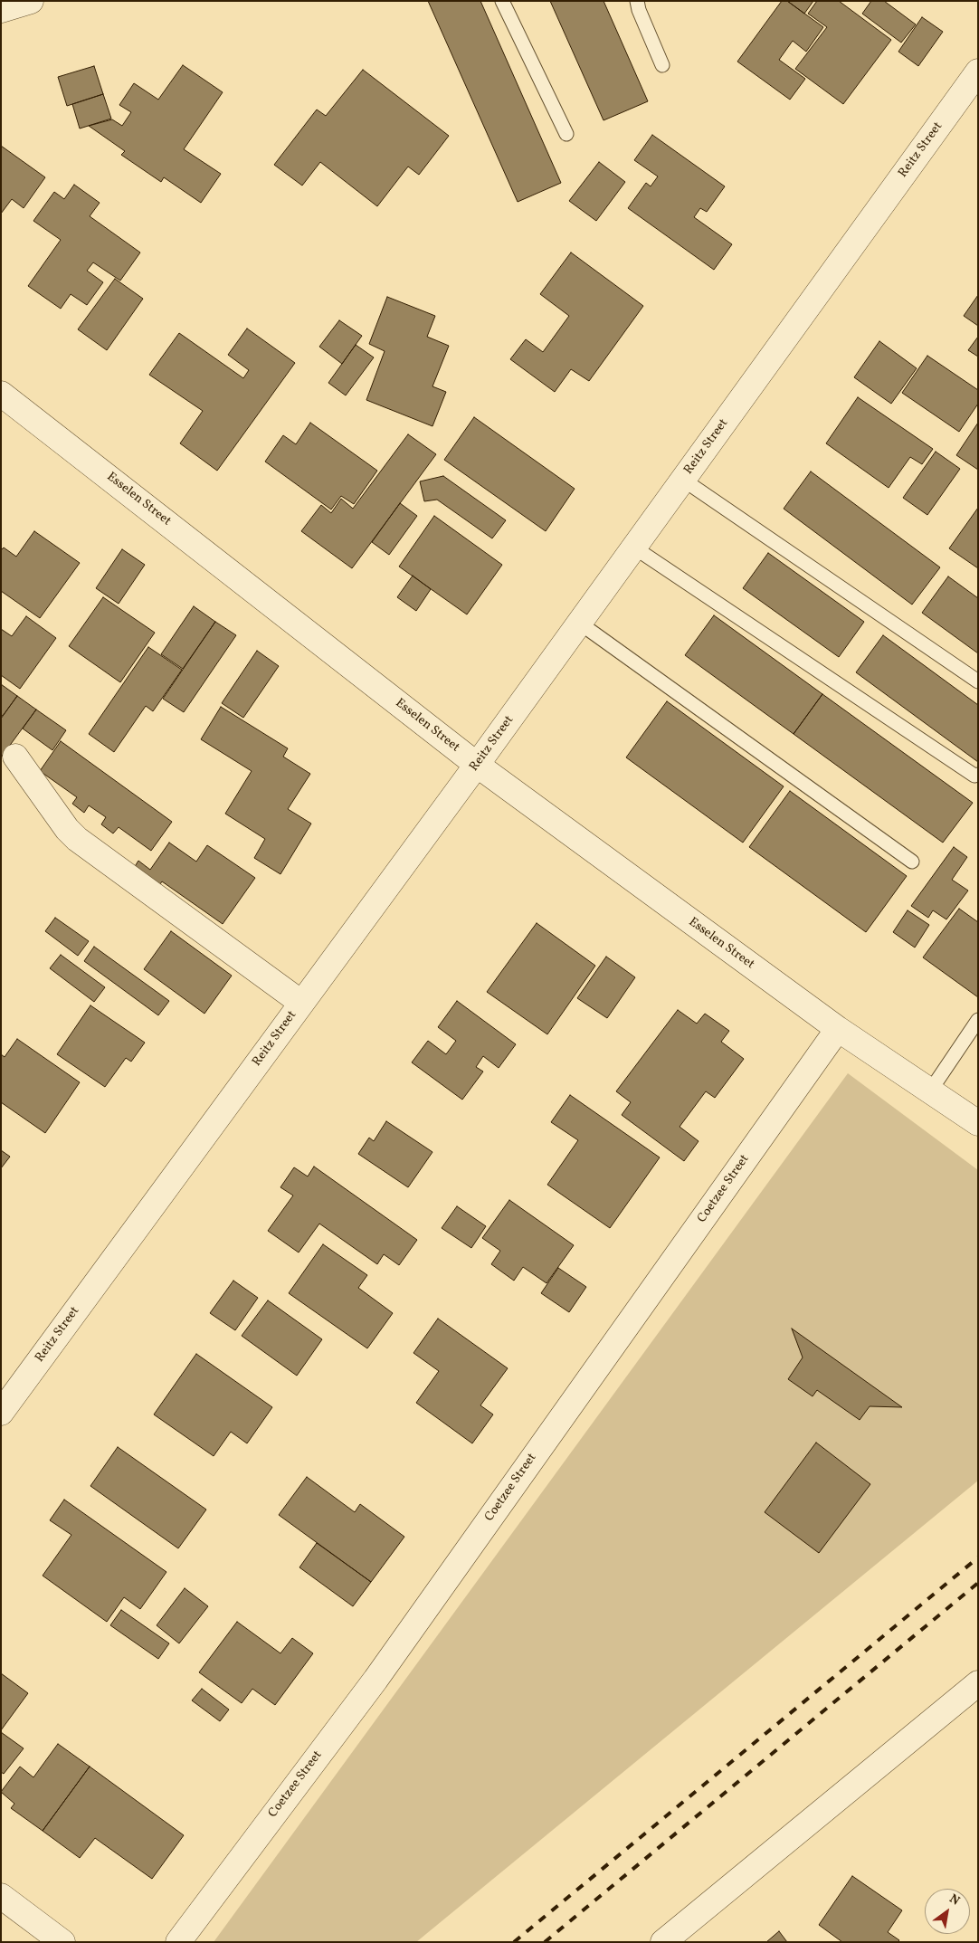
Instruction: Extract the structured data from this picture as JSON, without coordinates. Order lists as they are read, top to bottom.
{
  "streets": {
    "street": ["Reitz Street", "Esselen Street", "Coetzee Street"]
  },
  "crossings": [
    ["Reitz Street", "Esselen Street"],
    ["Esselen Street", "Coetzee Street"]
  ],
  "north": "top right"
}
